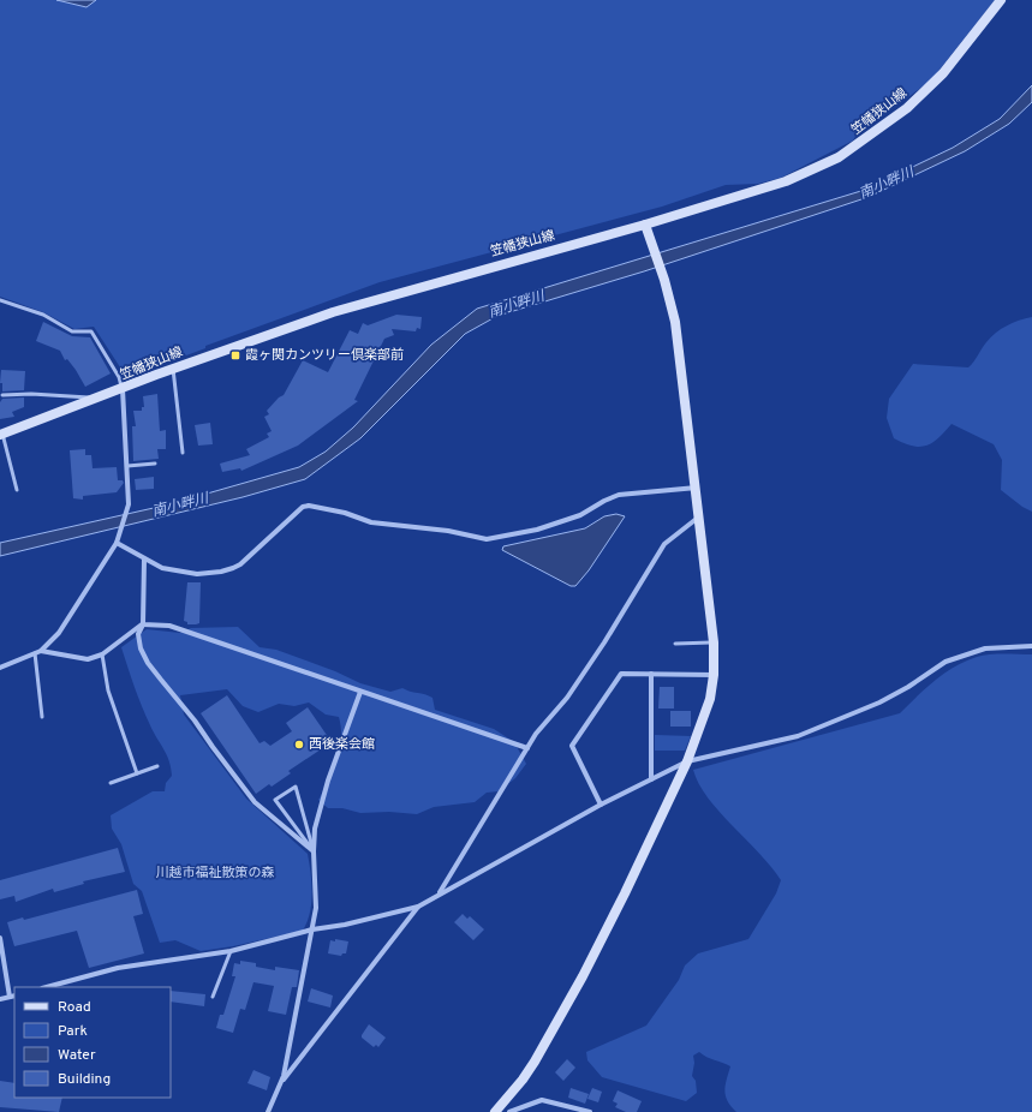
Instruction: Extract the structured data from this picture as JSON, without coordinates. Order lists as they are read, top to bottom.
{
  "streets": {
    "main road": ["笠幡狭山線"]
  },
  "water": ["南小畔川"],
  "parks": ["川越市福祉散策の森"],
  "places": {
    "transit": ["霞ヶ関カンツリー倶楽部前"],
    "other": ["西後楽会館"]
  },
  "legend": [
    "Road",
    "Park",
    "Water",
    "Building"
  ]
}
